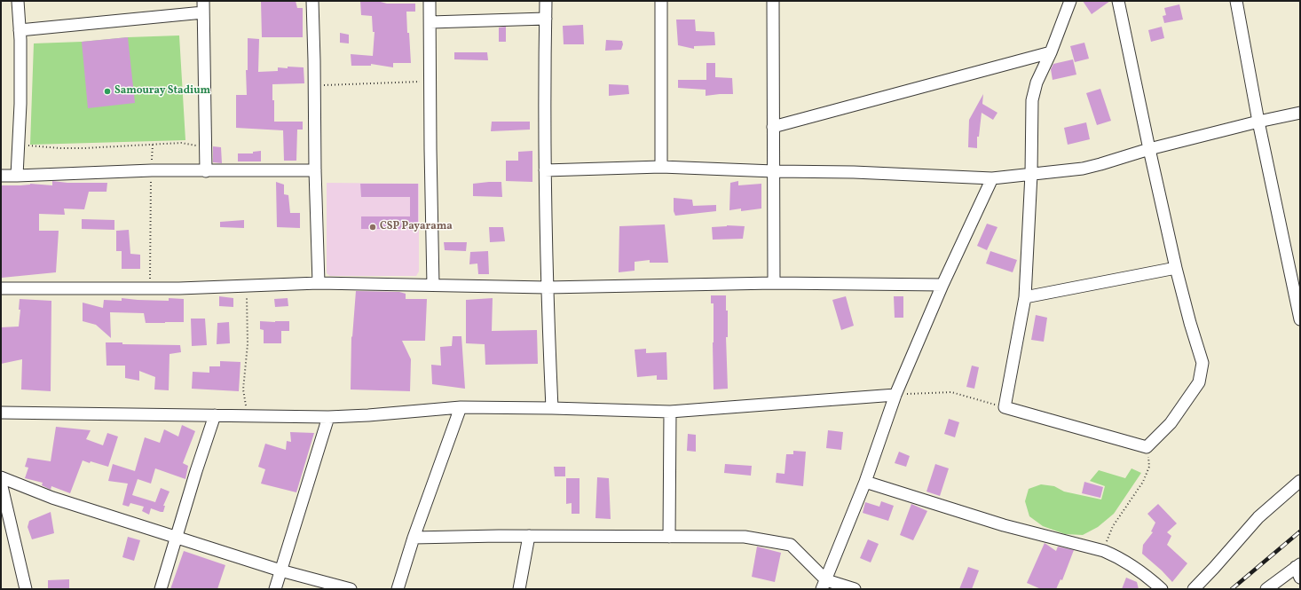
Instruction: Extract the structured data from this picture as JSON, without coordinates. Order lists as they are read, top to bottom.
{
  "places": ["Samouray Stadium", "CSP Payarama"]
}
